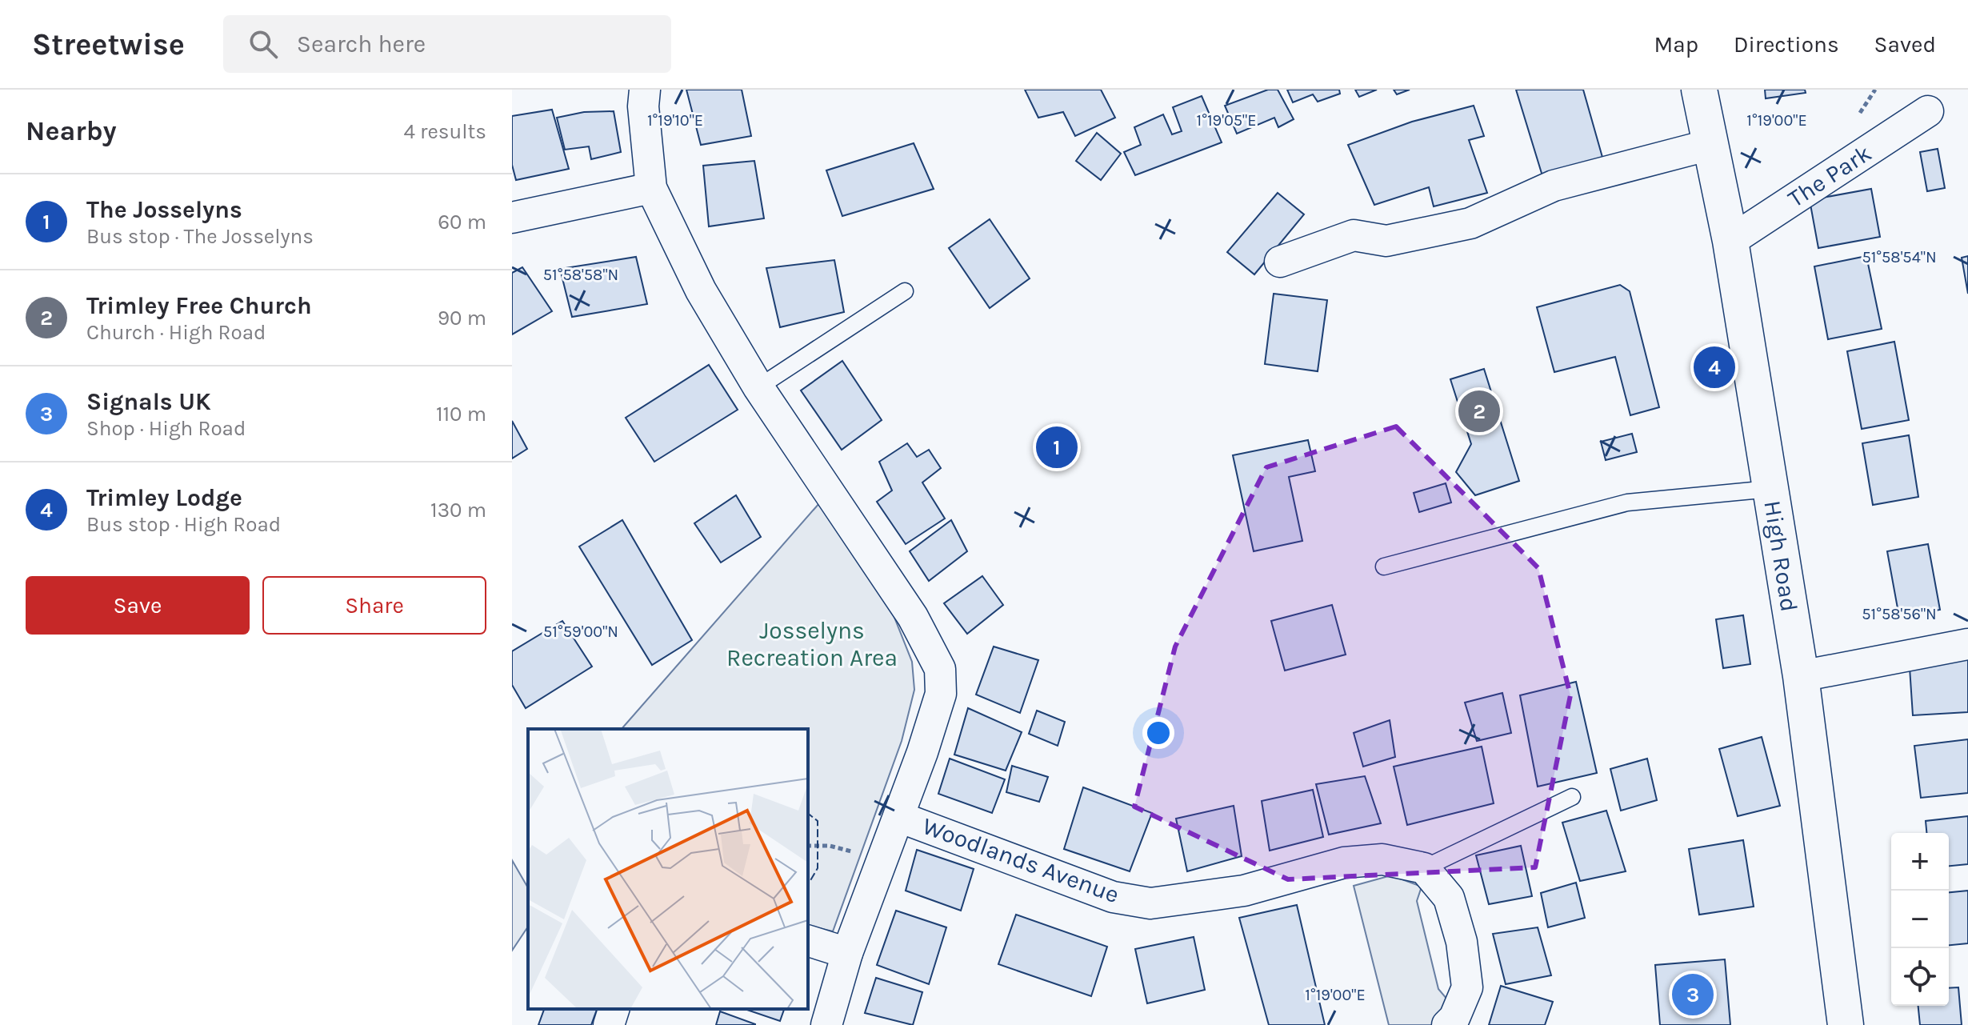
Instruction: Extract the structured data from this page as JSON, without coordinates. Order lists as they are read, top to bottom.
{
  "streets": {
    "street": ["The Park", "High Road", "Woodlands Avenue"]
  },
  "crossings": [
    ["The Park", "High Road"]
  ],
  "parks": ["Josselyns Recreation Area"],
  "page": {
    "header": "Streetwise",
    "search": "Search here",
    "nav": ["Map", "Directions", "Saved"],
    "heading": ["Nearby", "4 results"],
    "list": [
      {
        "mark": "1",
        "name": "The Josselyns",
        "note": "Bus stop · The Josselyns",
        "value": "60 m"
      },
      {
        "mark": "2",
        "name": "Trimley Free Church",
        "note": "Church · High Road",
        "value": "90 m"
      },
      {
        "mark": "3",
        "name": "Signals UK",
        "note": "Shop · High Road",
        "value": "110 m"
      },
      {
        "mark": "4",
        "name": "Trimley Lodge",
        "note": "Bus stop · High Road",
        "value": "130 m"
      }
    ],
    "pins": [
      "4",
      "2",
      "1",
      "3"
    ],
    "buttons": ["Save", "Share"],
    "map_buttons": ["+", "−"]
  },
  "coordinates": [
    "1°19'05\"E",
    "1°19'10\"E",
    "1°19'00\"E",
    "51°58'54\"N",
    "51°58'58\"N",
    "51°58'56\"N",
    "51°59'00\"N"
  ]
}
